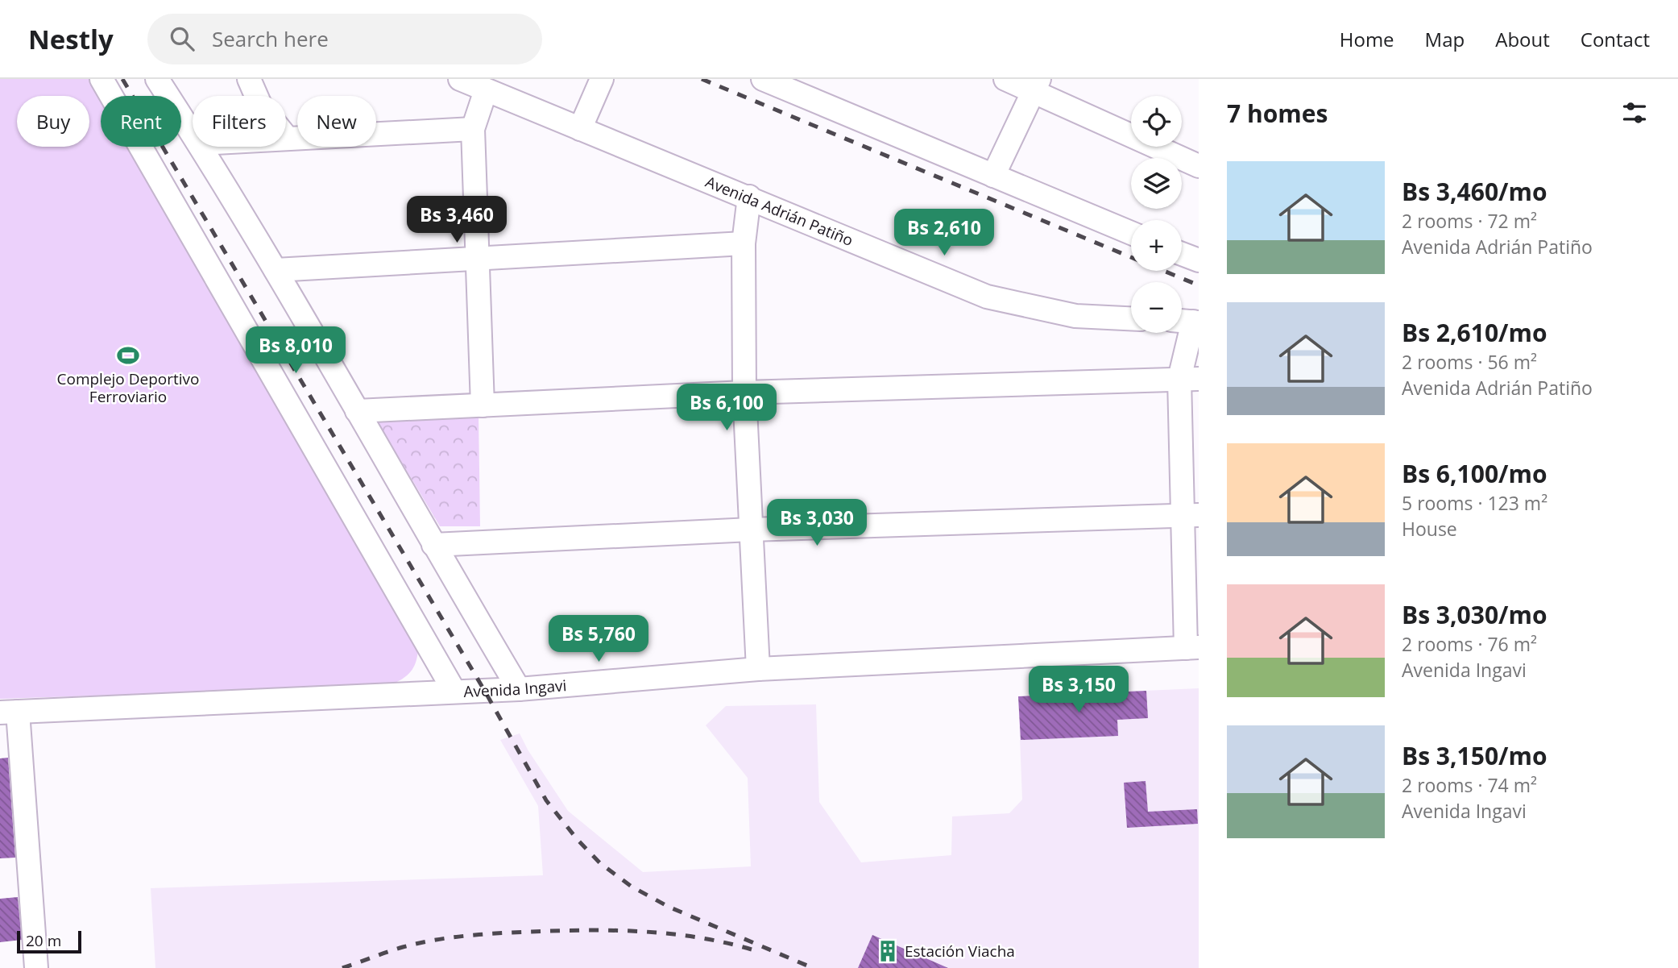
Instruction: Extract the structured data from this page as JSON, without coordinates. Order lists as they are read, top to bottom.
{
  "streets": {
    "street": ["Avenida Adrián Patiño", "Avenida Ingavi"]
  },
  "places": {
    "sports": ["Complejo Deportivo Ferroviario"],
    "building": ["Estación Viacha"]
  },
  "scale_bar": "20 m",
  "page": {
    "header": "Nestly",
    "search": "Search here",
    "nav": [
      "Home",
      "Map",
      "About",
      "Contact"
    ],
    "heading": "7 homes",
    "map_buttons": ["+", "−"],
    "chip": [
      "Buy",
      "Rent",
      "Filters",
      "New"
    ],
    "list": [
      {
        "name": "Bs 3,460/mo",
        "note": "2 rooms · 72 m² · Avenida Adrián Patiño"
      },
      {
        "name": "Bs 2,610/mo",
        "note": "2 rooms · 56 m² · Avenida Adrián Patiño"
      },
      {
        "name": "Bs 6,100/mo",
        "note": "5 rooms · 123 m² · House"
      },
      {
        "name": "Bs 3,030/mo",
        "note": "2 rooms · 76 m² · Avenida Ingavi"
      },
      {
        "name": "Bs 3,150/mo",
        "note": "2 rooms · 74 m² · Avenida Ingavi"
      }
    ],
    "price": [
      "Bs 3,460",
      "Bs 2,610",
      "Bs 8,010",
      "Bs 6,100",
      "Bs 3,030",
      "Bs 5,760",
      "Bs 3,150"
    ],
    "scale": "20 m"
  }
}
